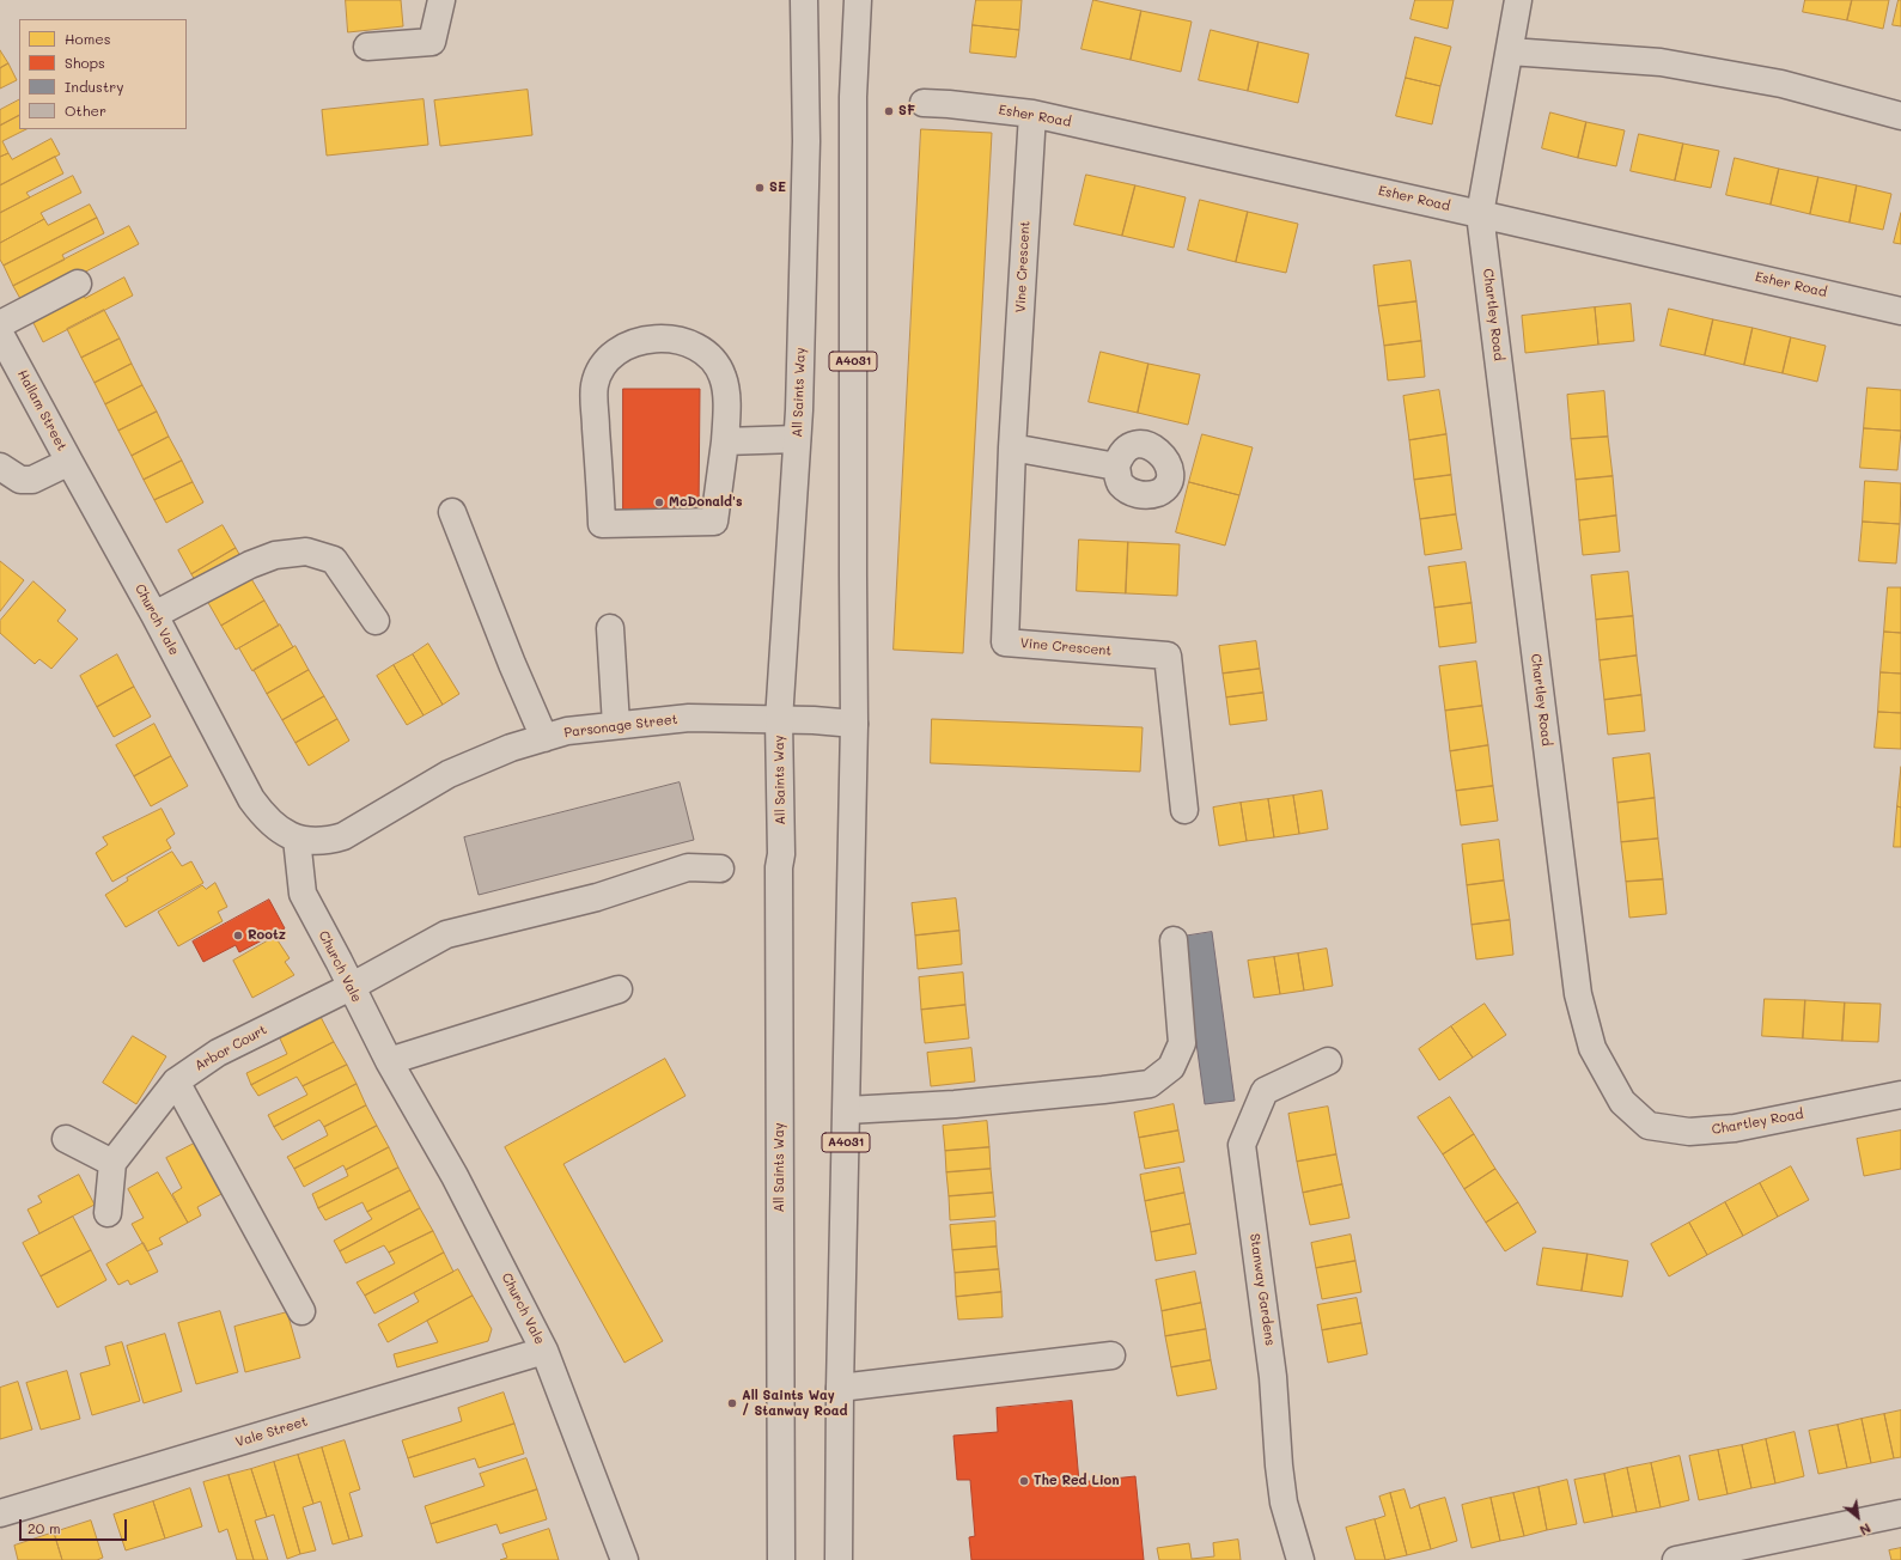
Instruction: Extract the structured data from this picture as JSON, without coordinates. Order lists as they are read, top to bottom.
{
  "streets": {
    "main road": [
      "Esher Road",
      "Vine Crescent",
      "Chartley Road",
      "A4031",
      "All Saints Way",
      "Hallam Street",
      "Church Vale",
      "Parsonage Street",
      "Arbor Court",
      "Stanway Gardens",
      "Vale Street"
    ]
  },
  "crossings": [
    ["Esher Road", "Vine Crescent"],
    ["Esher Road", "Chartley Road"],
    ["A4031", "Parsonage Street"],
    ["All Saints Way", "Parsonage Street"],
    ["Hallam Street", "Church Vale"],
    ["Church Vale", "Parsonage Street"],
    ["Church Vale", "Arbor Court"],
    ["Church Vale", "Vale Street"]
  ],
  "places": [
    "SF",
    "SE",
    "McDonald's",
    "Rootz",
    "All Saints Way / Stanway Road",
    "The Red Lion"
  ],
  "legend": [
    "Homes",
    "Shops",
    "Industry",
    "Other"
  ],
  "scale_bar": "20 m",
  "north": "bottom right"
}
